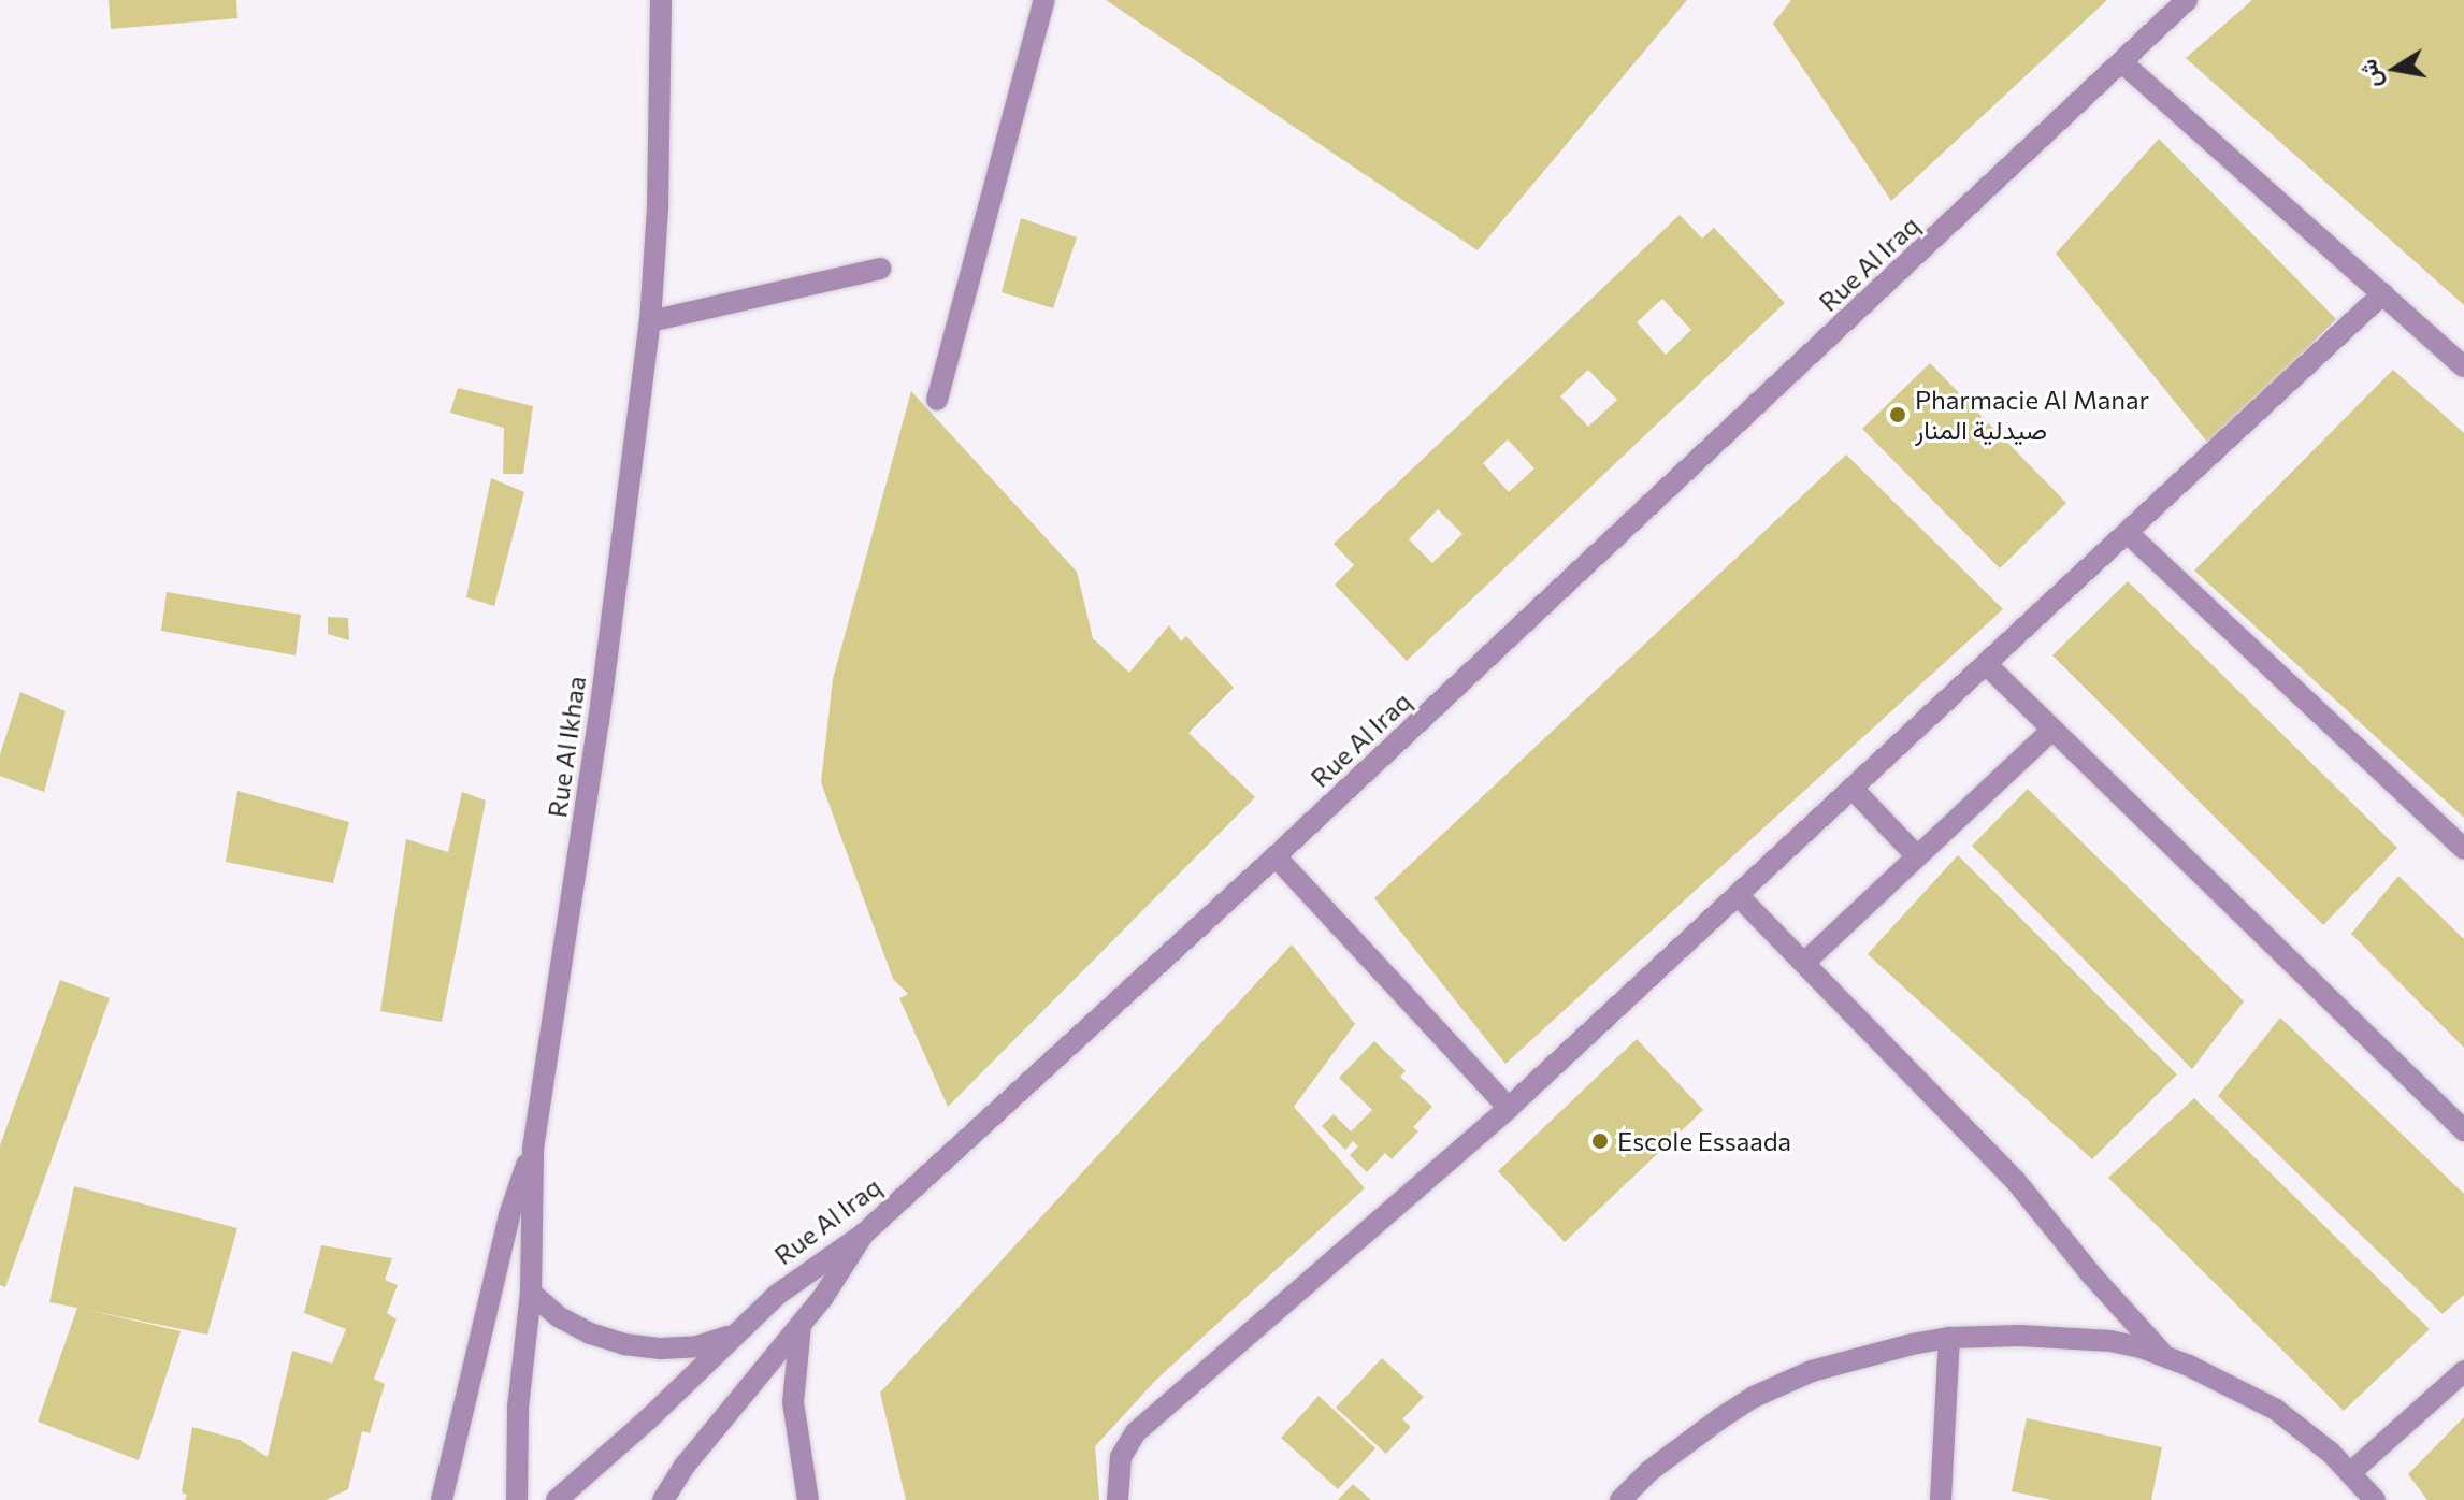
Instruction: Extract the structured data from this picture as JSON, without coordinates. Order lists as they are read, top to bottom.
{
  "streets": {
    "street": ["Rue Al Iraq", "Rue Al Ikhaa"]
  },
  "places": ["Pharmacie Al Manar صيدلية المنار", "Escole Essaada"],
  "north": "left"
}
